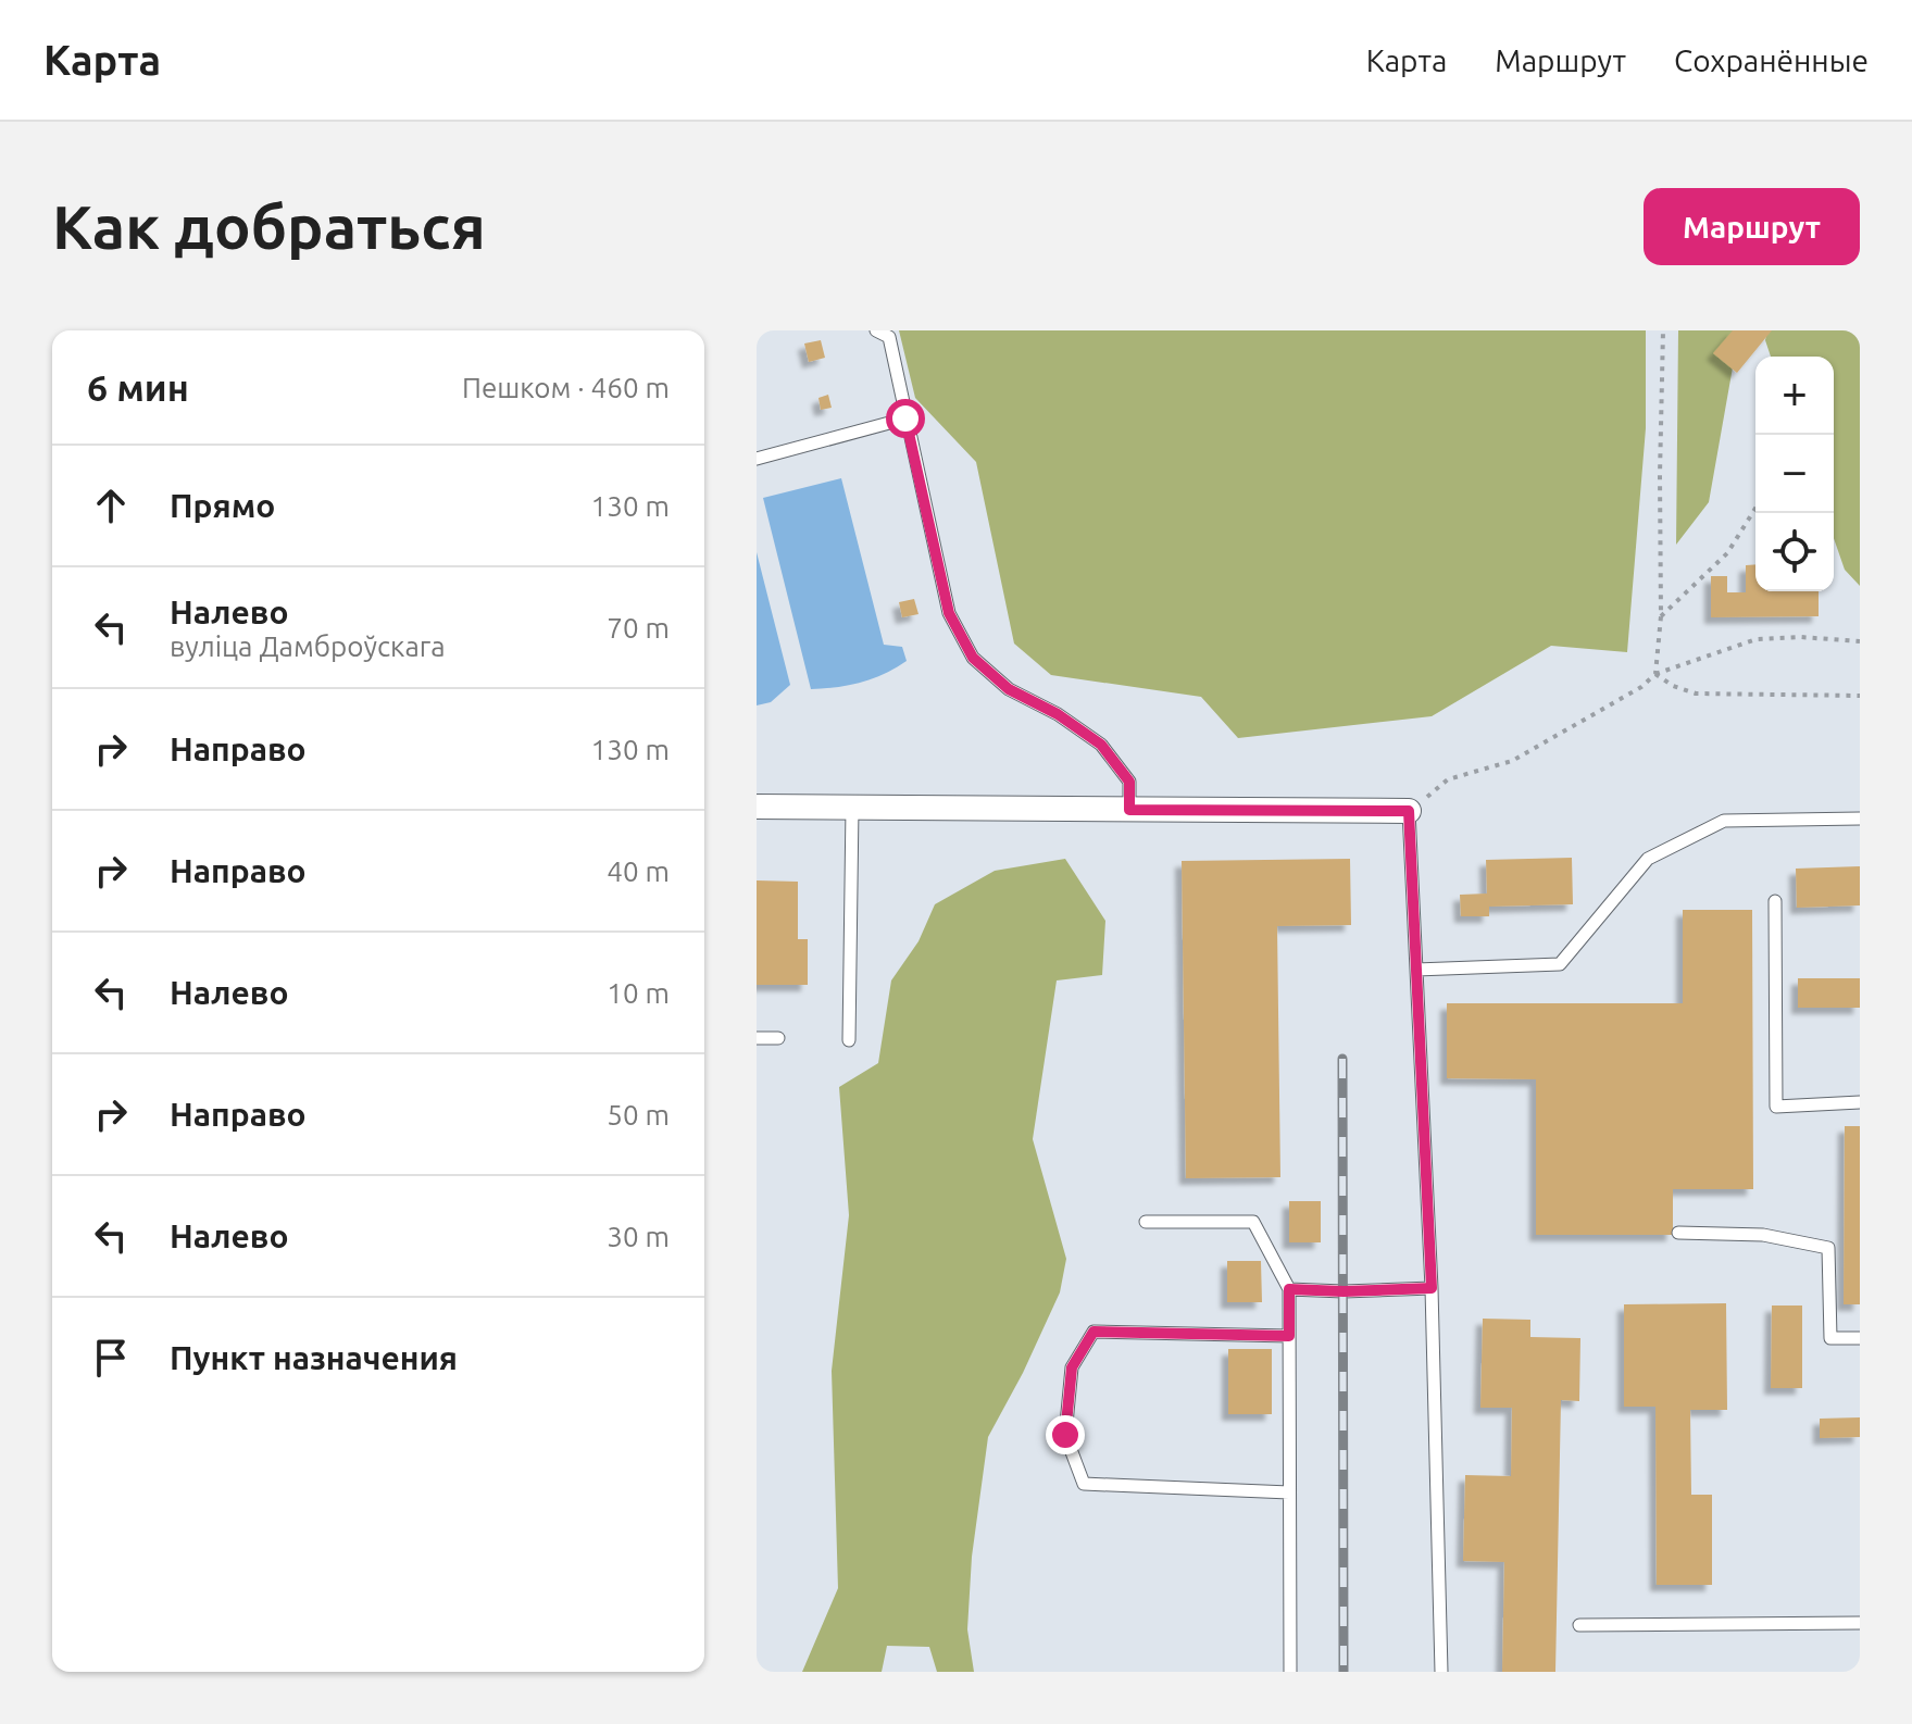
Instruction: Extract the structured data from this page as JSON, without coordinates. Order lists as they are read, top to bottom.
{
  "page": {
    "header": "Карта",
    "nav": ["Карта", "Маршрут", "Сохранённые"],
    "buttons": "Маршрут",
    "title": "Как добраться",
    "heading": ["6 мин", "Пешком · 460 m"],
    "map_buttons": ["+", "−"],
    "list": [
      ["Прямо", "130 m"],
      ["Налево", "вуліца Дамброўскага", "70 m"],
      ["Направо", "130 m"],
      ["Направо", "40 m"],
      ["Налево", "10 m"],
      ["Направо", "50 m"],
      ["Налево", "30 m"],
      "Пункт назначения"
    ]
  }
}
